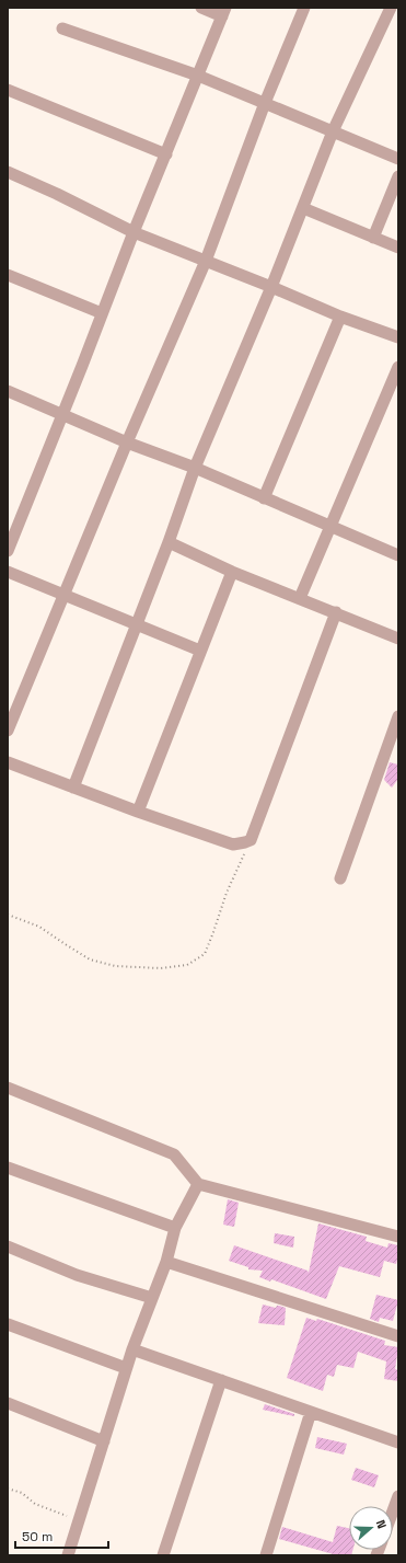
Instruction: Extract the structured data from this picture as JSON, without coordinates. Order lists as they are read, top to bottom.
{
  "scale_bar": "50 m",
  "north": "right"
}
